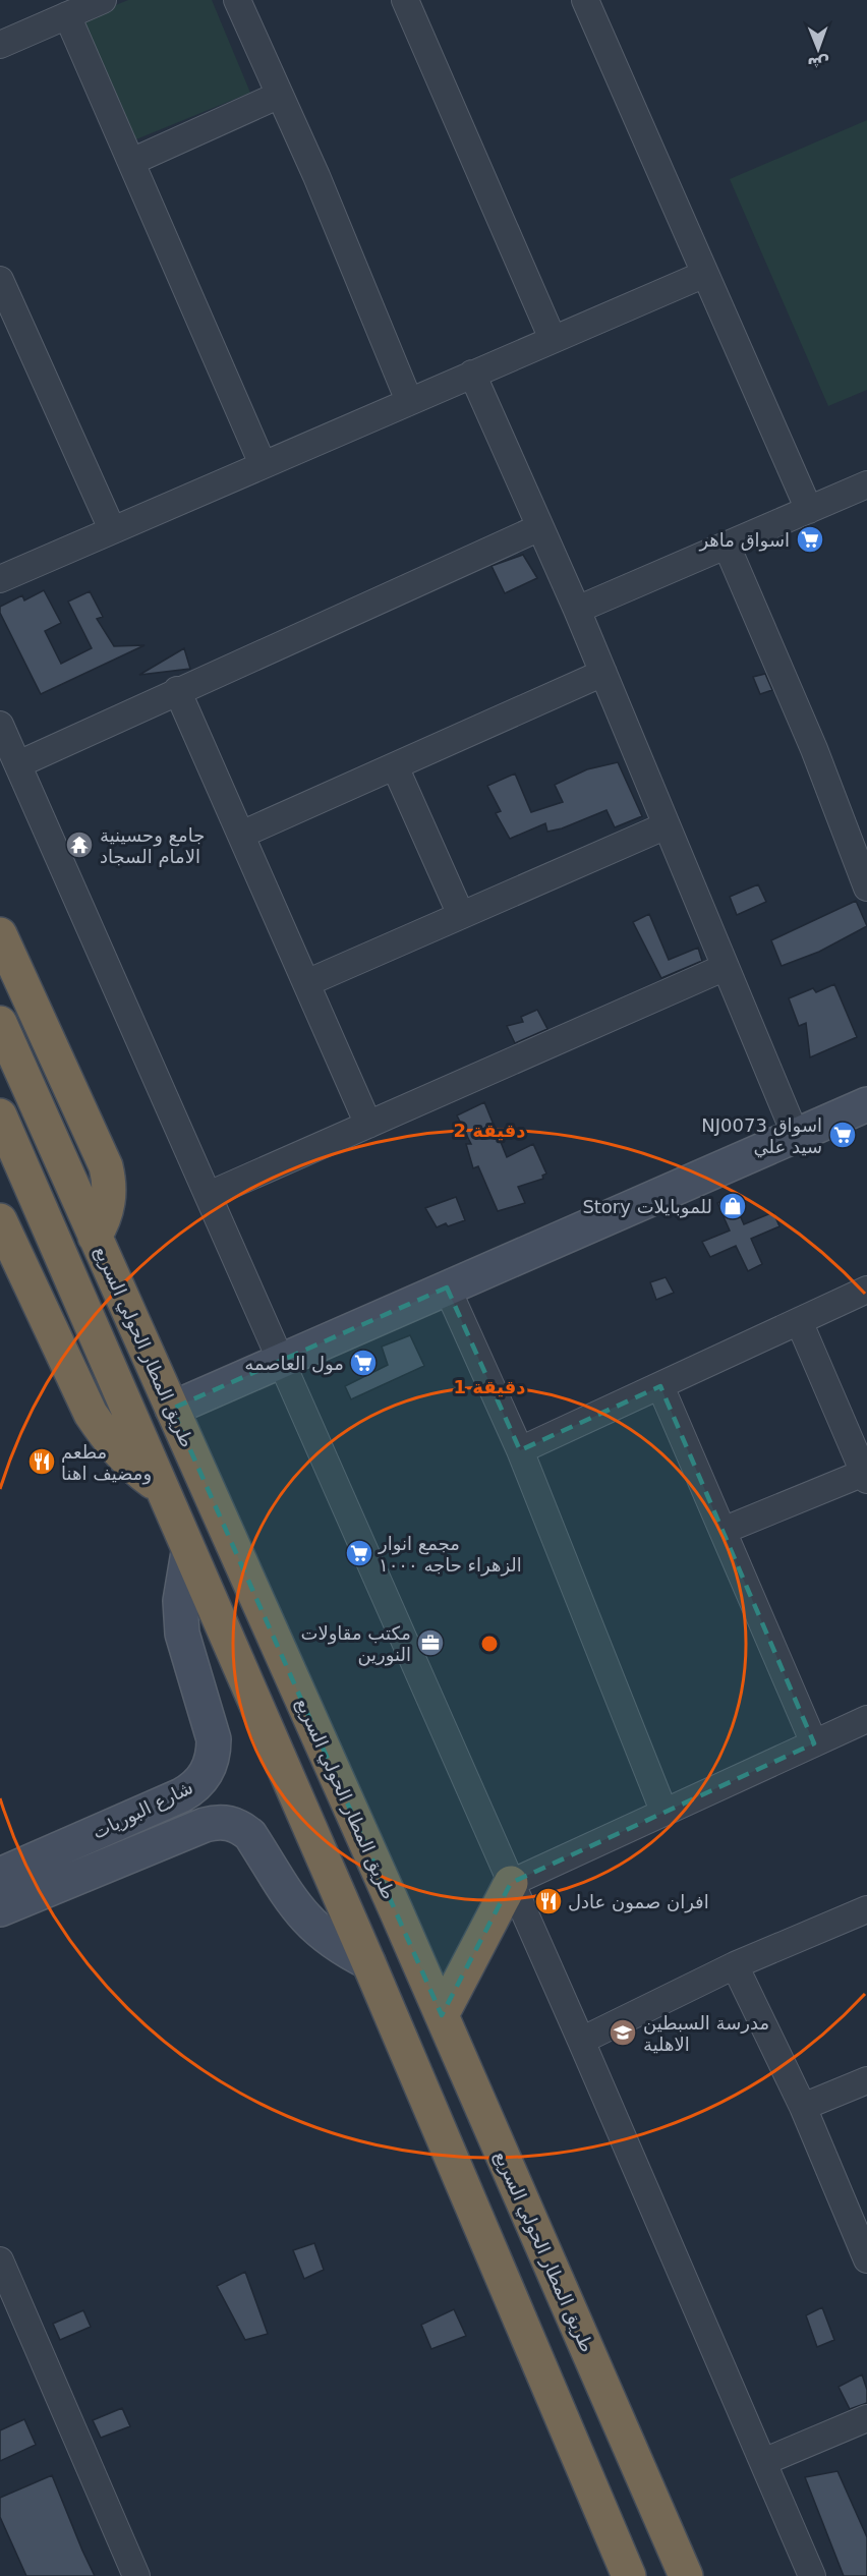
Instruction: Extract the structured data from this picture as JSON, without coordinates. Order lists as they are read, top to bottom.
{
  "streets": {
    "highway": ["طريق المطار الحولي السريع"],
    "street": ["شارع البوريات"]
  },
  "places": {
    "supermarket": [
      "اسواق ماهر",
      "NJ0073 اسواق سيد علي",
      "مول العاصمه",
      "مجمع انوار الزهراء حاجه ١٠٠٠"
    ],
    "temple": ["جامع وحسينية الامام السجاد"],
    "shop": ["Story للموبايلات"],
    "restaurant": ["مطعم ومضيف اهنا", "افران صمون عادل"],
    "office": ["مكتب مقاولات النورين"],
    "school or university": ["مدرسة السبطين الاهلية"]
  },
  "north": "bottom",
  "rings": ["2 دقيقة", "1 دقيقة"]
}
